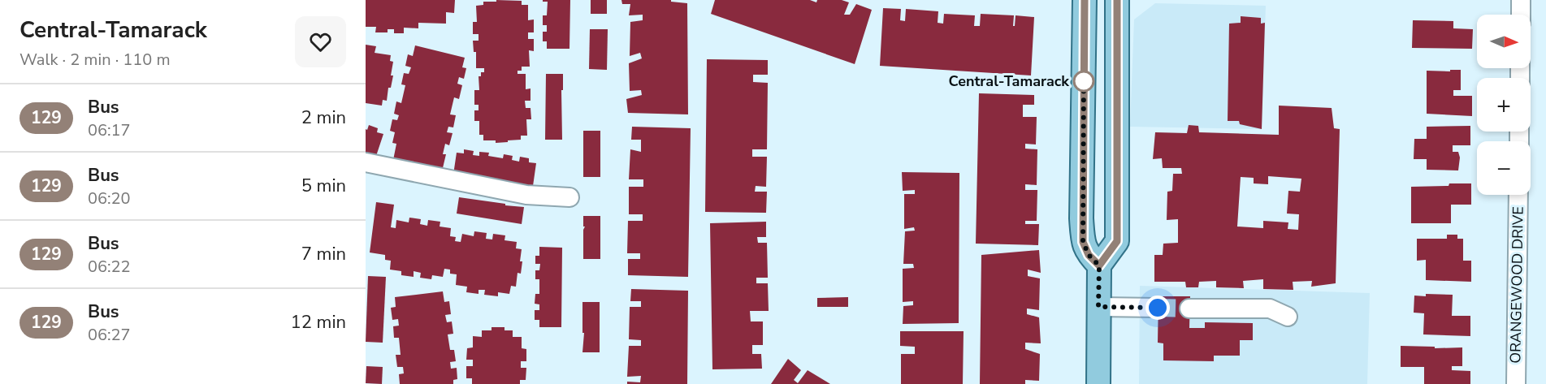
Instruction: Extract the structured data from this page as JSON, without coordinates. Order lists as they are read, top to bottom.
{
  "streets": {
    "street": ["ORANGEWOOD DRIVE"]
  },
  "places": ["Central-Tamarack"],
  "lines": ["bus line 129"],
  "north": "right",
  "page": {
    "heading": ["Central-Tamarack", "Walk · 2 min · 110 m"],
    "map_buttons": ["+", "−"],
    "list": [
      {
        "mark": "129",
        "name": "Bus",
        "note": "06:17",
        "value": "2 min"
      },
      {
        "mark": "129",
        "name": "Bus",
        "note": "06:20",
        "value": "5 min"
      },
      {
        "mark": "129",
        "name": "Bus",
        "note": "06:22",
        "value": "7 min"
      },
      {
        "mark": "129",
        "name": "Bus",
        "note": "06:27",
        "value": "12 min"
      }
    ]
  }
}
